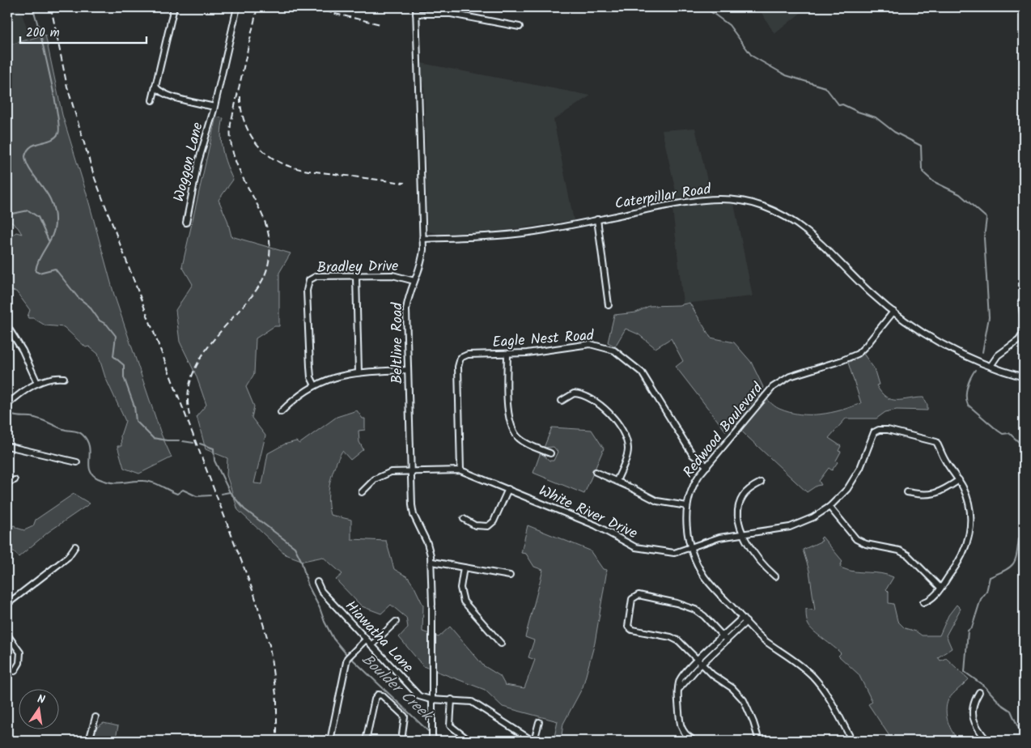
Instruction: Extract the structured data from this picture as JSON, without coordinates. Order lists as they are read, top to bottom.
{
  "streets": {
    "street": [
      "Woggon Lane",
      "Caterpillar Road",
      "Bradley Drive",
      "Eagle Nest Road",
      "Beltline Road",
      "Redwood Boulevard",
      "White River Drive",
      "Hiawatha Lane"
    ]
  },
  "crossings": [
    ["Caterpillar Road", "Beltline Road"],
    ["Caterpillar Road", "Redwood Boulevard"],
    ["Bradley Drive", "Beltline Road"],
    ["Eagle Nest Road", "Redwood Boulevard"],
    ["Eagle Nest Road", "White River Drive"],
    ["Beltline Road", "White River Drive"],
    ["Beltline Road", "Hiawatha Lane"],
    ["Redwood Boulevard", "White River Drive"]
  ],
  "water": ["Boulder Creek"],
  "scale_bar": "200 m",
  "north": "top"
}
